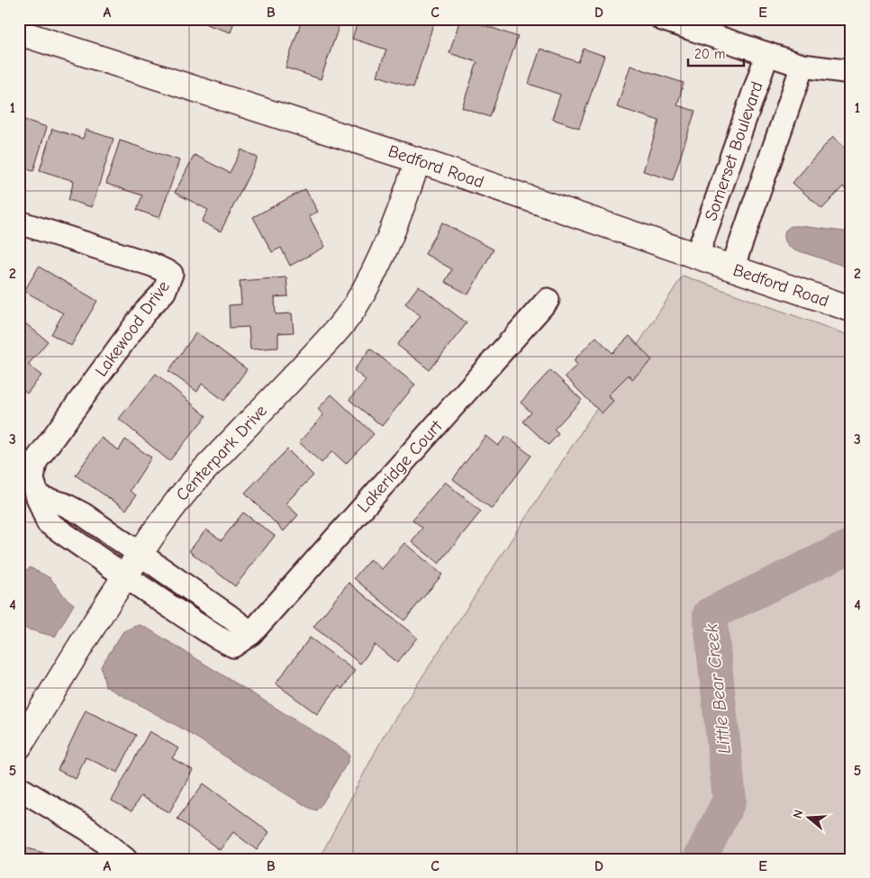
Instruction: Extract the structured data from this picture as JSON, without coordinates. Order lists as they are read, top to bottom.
{
  "streets": {
    "street": [
      "Somerset Boulevard",
      "Bedford Road",
      "Lakewood Drive",
      "Centerpark Drive",
      "Lakeridge Court"
    ]
  },
  "crossings": [
    ["Somerset Boulevard", "Bedford Road"],
    ["Bedford Road", "Centerpark Drive"],
    ["Lakewood Drive", "Centerpark Drive"],
    ["Lakewood Drive", "Lakeridge Court"],
    ["Centerpark Drive", "Lakeridge Court"]
  ],
  "water": ["Little Bear Creek"],
  "scale_bar": "20 m",
  "north": "left",
  "grid": {
    "columns": [
      "A",
      "B",
      "C",
      "D",
      "E"
    ],
    "rows": [
      "1",
      "2",
      "3",
      "4",
      "5"
    ]
  }
}
